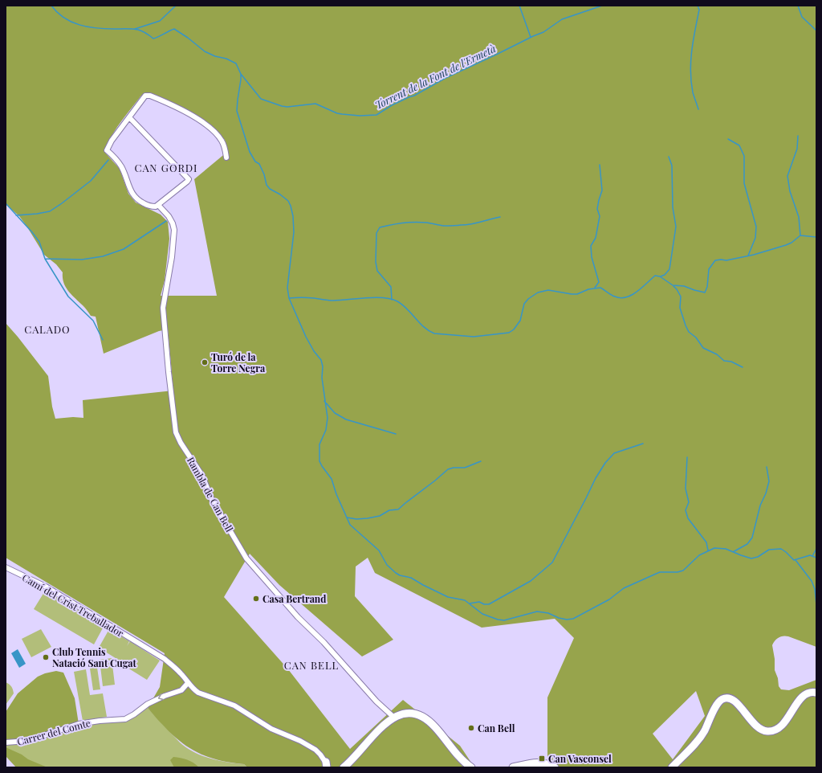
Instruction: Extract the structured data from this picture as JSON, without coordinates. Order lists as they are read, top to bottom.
{
  "streets": {
    "street": ["Rambla de Can Bell", "Camí del Crist Treballador", "Carrer del Comte"]
  },
  "crossings": [
    ["Camí del Crist Treballador", "Carrer del Comte"]
  ],
  "one_way": ["Carrer del Comte"],
  "districts": ["CAN GORDI", "CALADO", "CAN BELL"],
  "water": ["Torrent de la Font de l'Ermetà"],
  "places": {
    "other": [
      "Turó de la Torre Negra",
      "Casa Bertrand",
      "Club Tennis Natació Sant Cugat",
      "Can Bell"
    ],
    "transit": ["Can Vasconsel"]
  }
}
